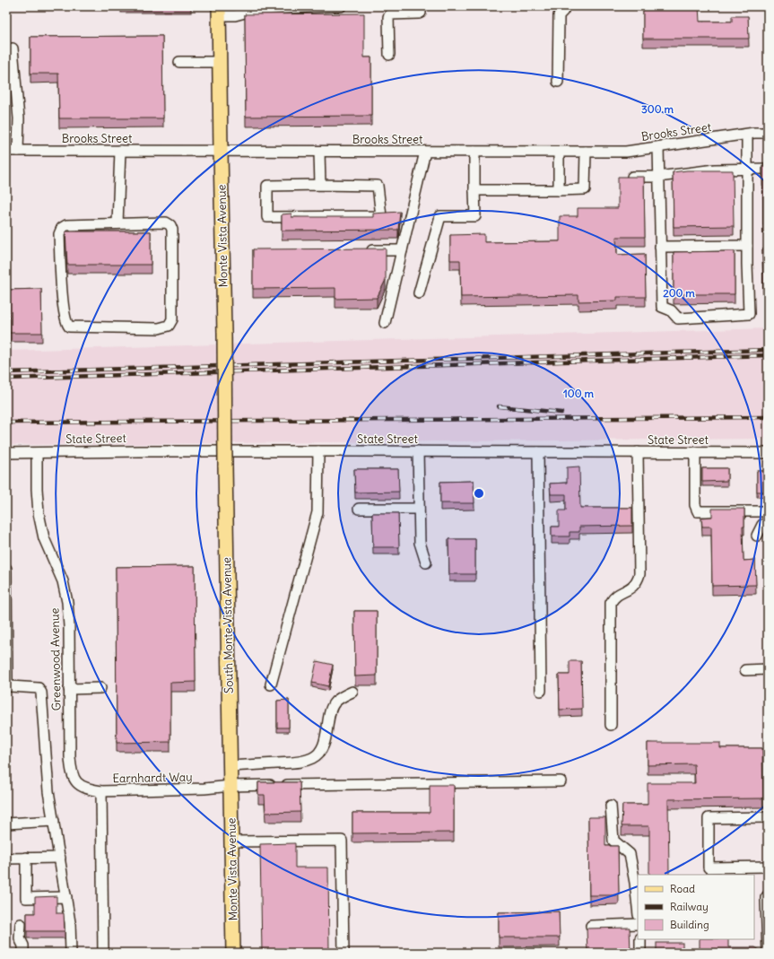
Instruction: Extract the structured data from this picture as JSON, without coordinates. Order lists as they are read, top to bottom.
{
  "streets": {
    "main road": ["Monte Vista Avenue", "South Monte Vista Avenue"],
    "street": [
      "Brooks Street",
      "State Street",
      "Greenwood Avenue",
      "Earnhardt Way"
    ]
  },
  "crossings": [
    ["Brooks Street", "Monte Vista Avenue"],
    ["Monte Vista Avenue", "South Monte Vista Avenue"],
    ["Monte Vista Avenue", "Earnhardt Way"],
    ["State Street", "Greenwood Avenue"],
    ["South Monte Vista Avenue", "Earnhardt Way"],
    ["Greenwood Avenue", "Earnhardt Way"]
  ],
  "legend": ["Road", "Railway", "Building"],
  "rings": ["300 m", "200 m", "100 m"]
}
